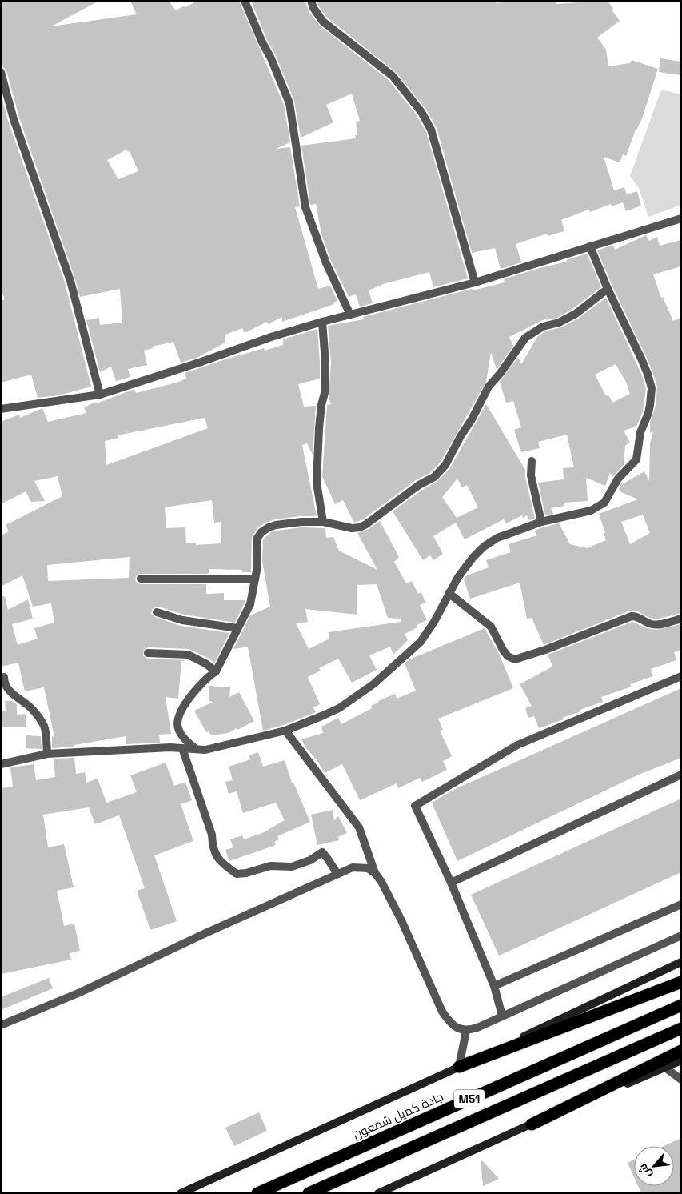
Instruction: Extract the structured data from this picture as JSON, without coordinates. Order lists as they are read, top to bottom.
{
  "streets": {
    "highway": ["M51", "جادة كميل شمعون"]
  },
  "north": "bottom left"
}
